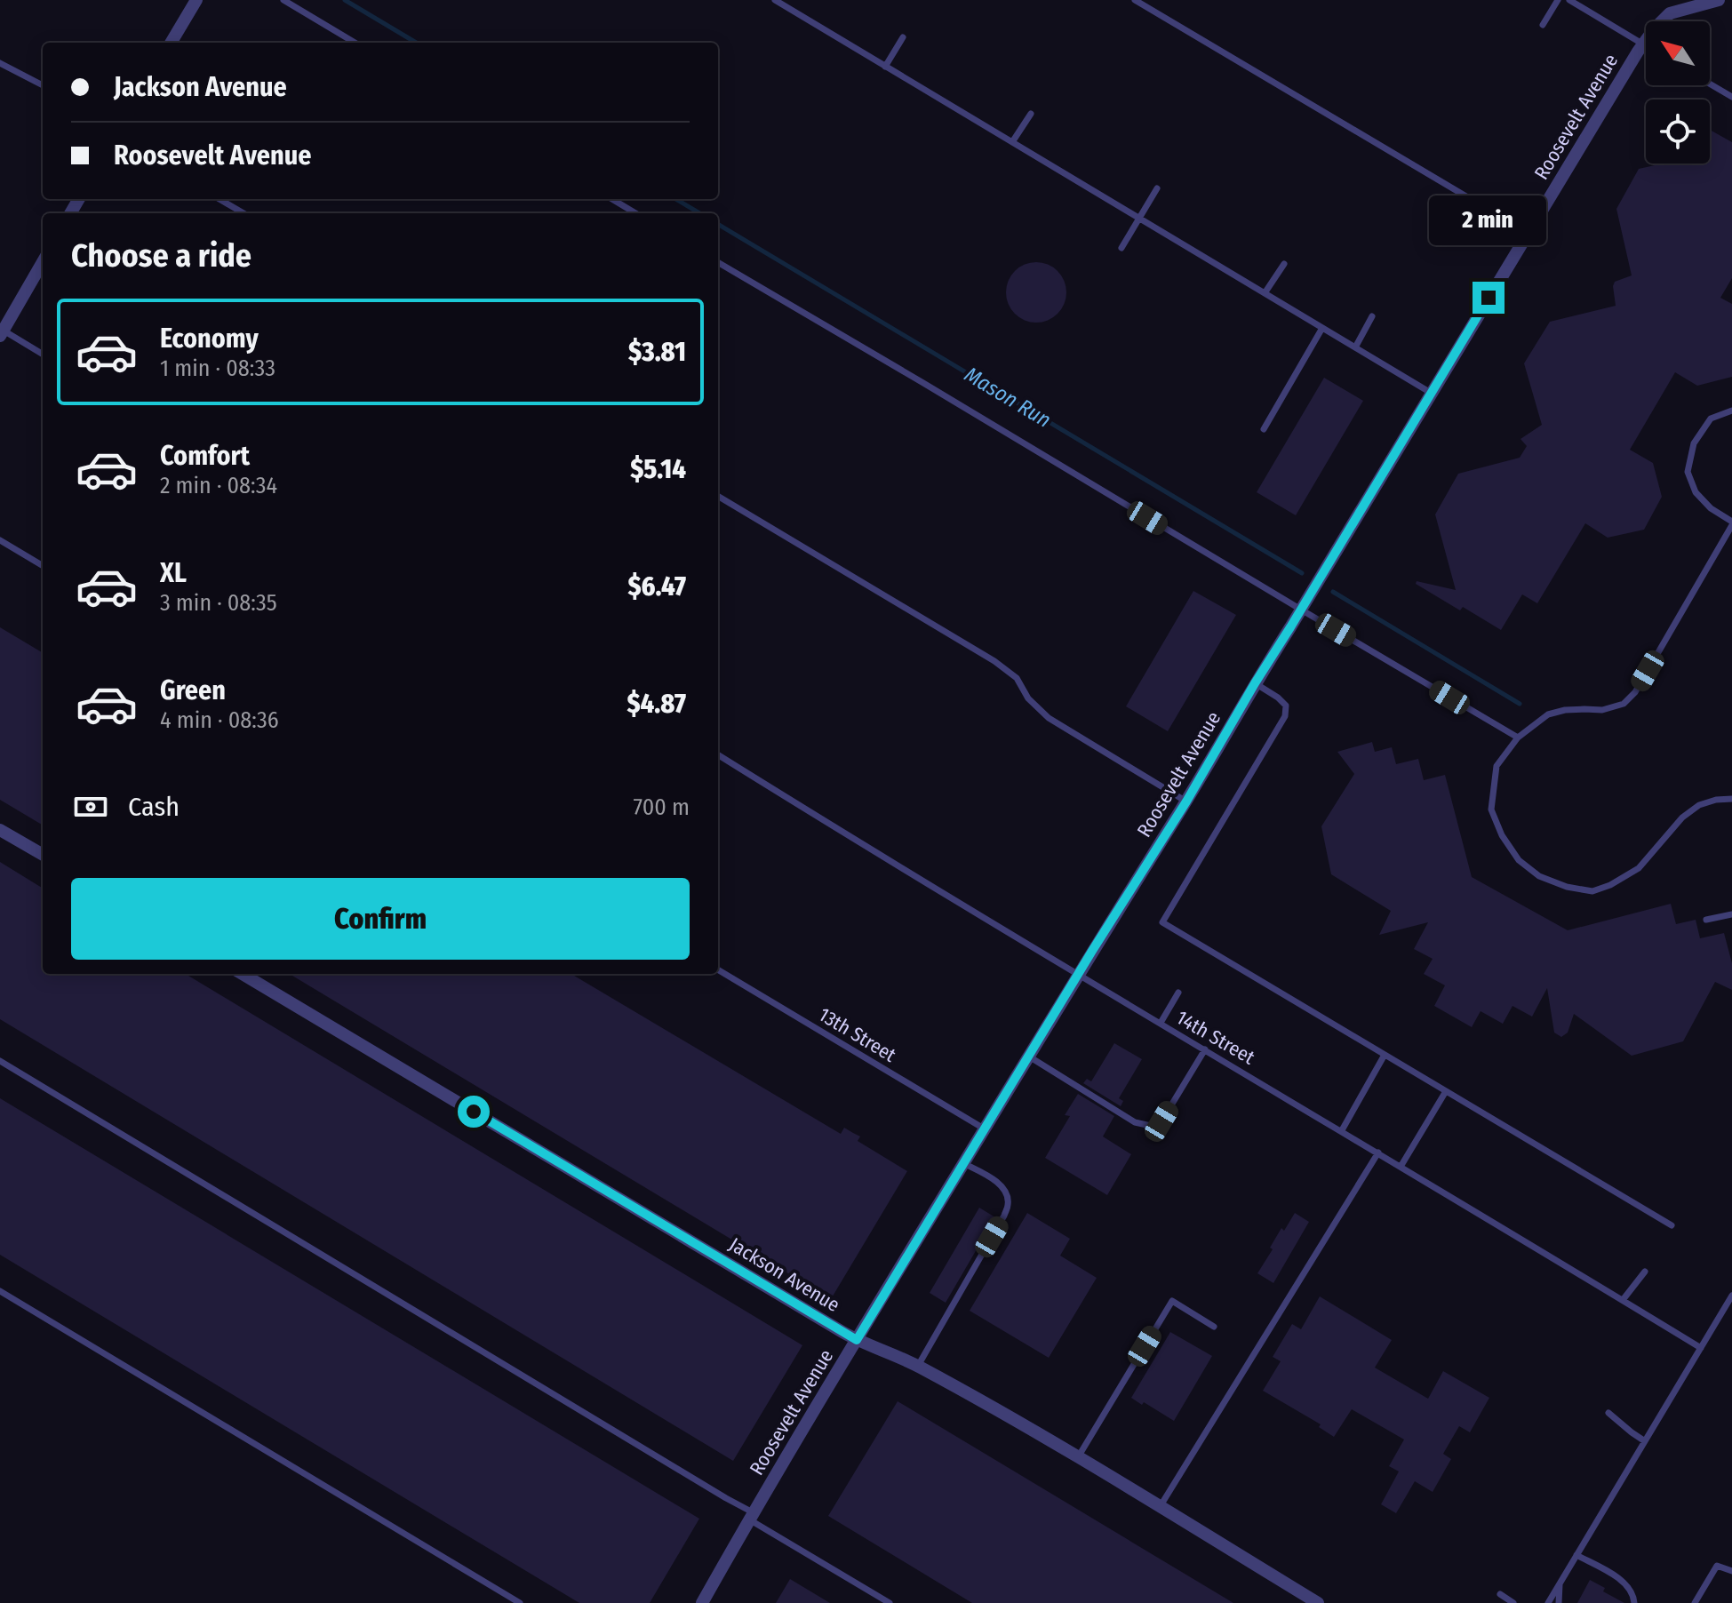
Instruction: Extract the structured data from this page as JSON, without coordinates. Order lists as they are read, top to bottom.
{
  "streets": {
    "street": ["Roosevelt Avenue", "Jackson Avenue"],
    "lane": ["13th Street", "14th Street"]
  },
  "crossings": [
    ["Roosevelt Avenue", "13th Street"],
    ["Roosevelt Avenue", "14th Street"],
    ["Roosevelt Avenue", "Jackson Avenue"]
  ],
  "water": ["Mason Run"],
  "north": "top left",
  "page": {
    "banner": ["Jackson Avenue", "Roosevelt Avenue"],
    "bubble": "2 min",
    "heading": "Choose a ride",
    "list": [
      {
        "name": "Economy",
        "note": "1 min · 08:33",
        "value": "$3.81"
      },
      {
        "name": "Comfort",
        "note": "2 min · 08:34",
        "value": "$5.14"
      },
      {
        "name": "XL",
        "note": "3 min · 08:35",
        "value": "$6.47"
      },
      {
        "name": "Green",
        "note": "4 min · 08:36",
        "value": "$4.87"
      }
    ],
    "pay": ["Cash", "700 m"],
    "buttons": "Confirm"
  }
}
